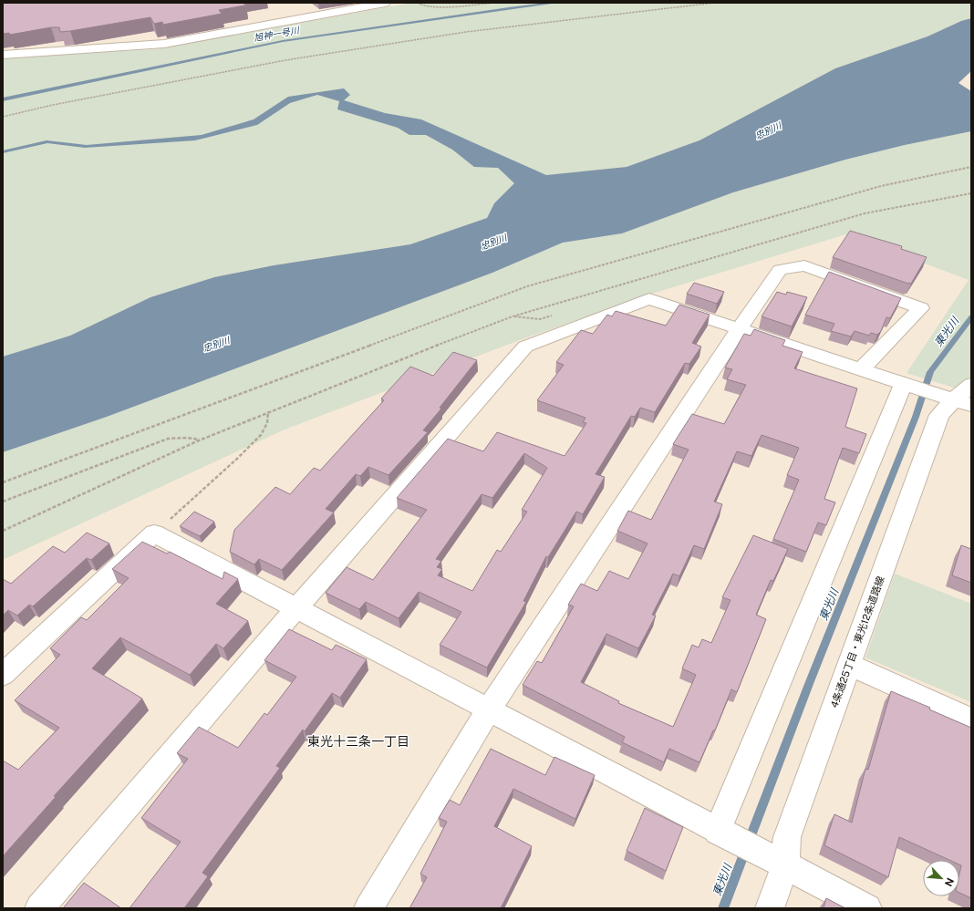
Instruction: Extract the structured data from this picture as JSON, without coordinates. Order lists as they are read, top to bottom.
{
  "streets": {
    "street": ["4条通25丁目・東光12条道路線"]
  },
  "districts": ["東光十三条一丁目"],
  "water": ["旭神一号川", "忠別川", "東光川"],
  "north": "bottom right"
}
